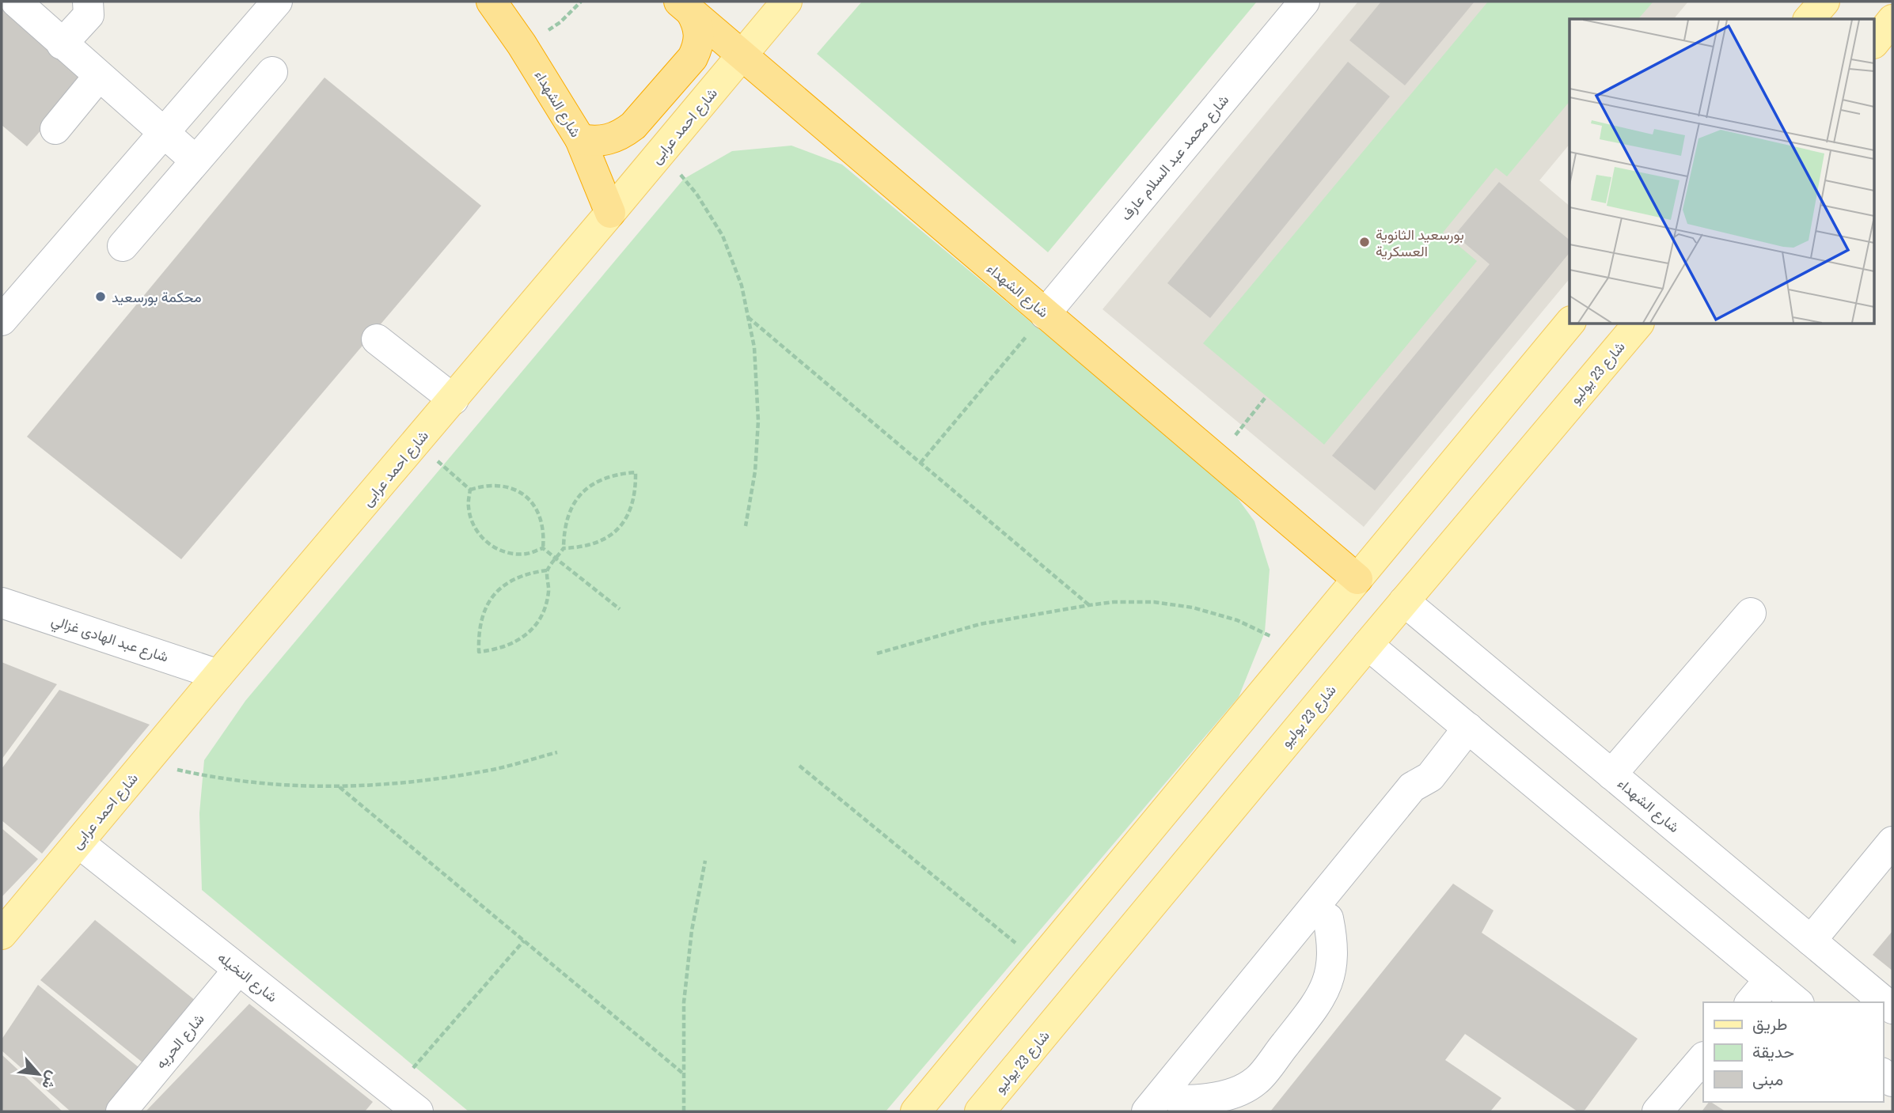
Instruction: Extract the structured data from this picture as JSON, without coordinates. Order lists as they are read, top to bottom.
{
  "streets": {
    "highway": ["شارع الشهداء"],
    "main road": ["شارع احمد عرابى", "شارع 23 يوليو"],
    "street": [
      "شارع محمد عبد السلام عارف",
      "شارع عبد الهادى غزالي",
      "شارع النخيله",
      "شارع الحريه"
    ]
  },
  "crossings": [
    ["شارع الشهداء", "شارع احمد عرابى"],
    ["شارع الشهداء", "شارع محمد عبد السلام عارف"],
    ["شارع الشهداء", "شارع 23 يوليو"],
    ["شارع احمد عرابى", "شارع عبد الهادى غزالي"],
    ["شارع احمد عرابى", "شارع النخيله"],
    ["شارع النخيله", "شارع الحريه"]
  ],
  "places": ["بورسعيد الثانوية العسكرية", "محكمة بورسعيد"],
  "legend": ["طريق", "حديقة", "مبنى"],
  "north": "bottom right"
}
